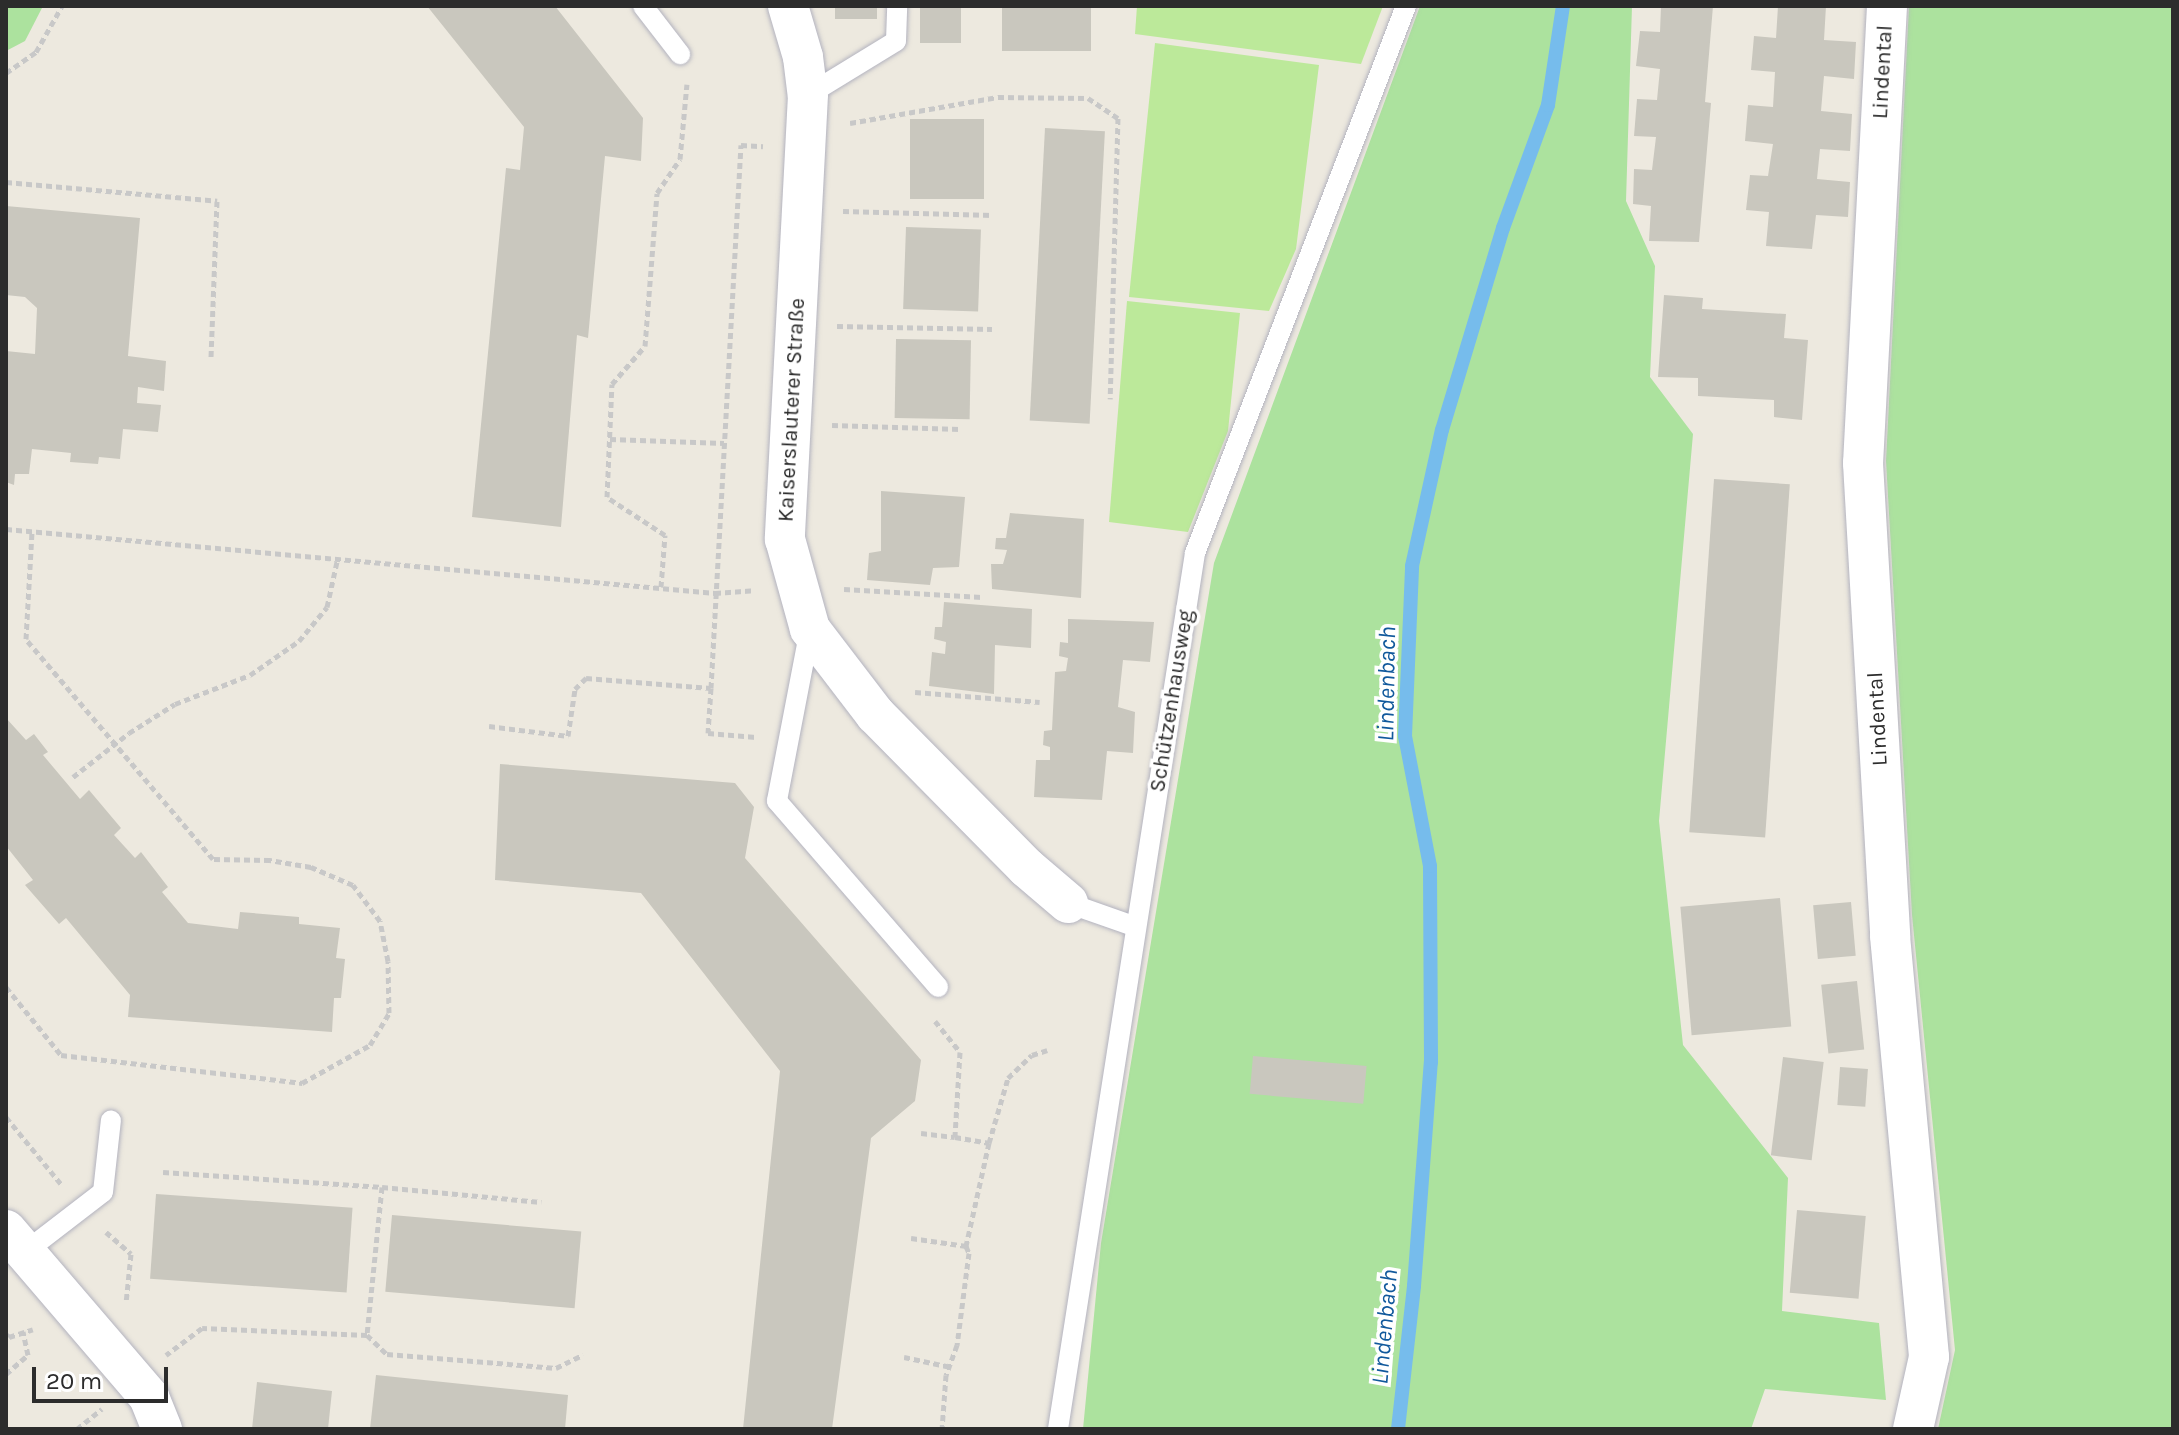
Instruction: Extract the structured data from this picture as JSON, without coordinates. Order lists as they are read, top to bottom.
{
  "streets": {
    "street": ["Lindental", "Kaiserslauterer Straße"],
    "lane": ["Schützenhausweg"]
  },
  "water": ["Lindenbach"],
  "scale_bar": "20 m"
}
